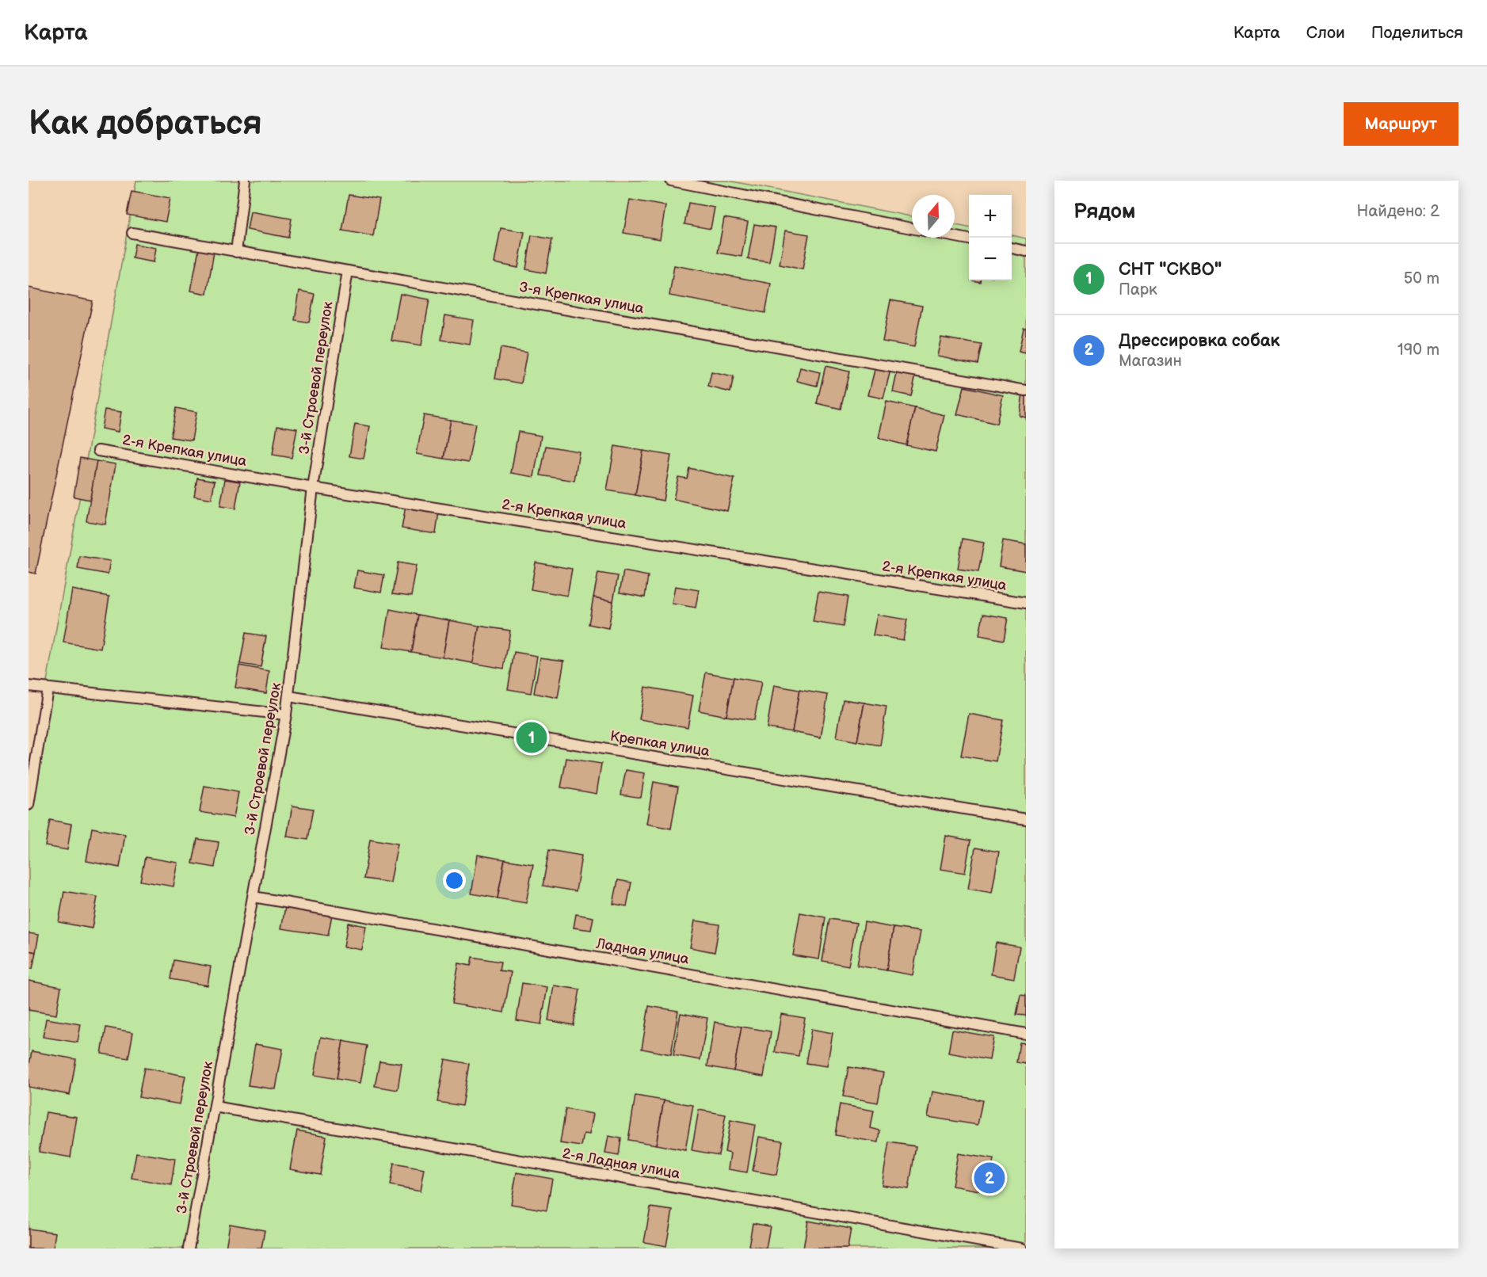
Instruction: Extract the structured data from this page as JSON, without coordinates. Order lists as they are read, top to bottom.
{
  "streets": {
    "lane": [
      "3-я Крепкая улица",
      "3-й Строевой переулок",
      "2-я Крепкая улица",
      "Крепкая улица",
      "Ладная улица",
      "2-я Ладная улица"
    ]
  },
  "crossings": [
    ["3-я Крепкая улица", "3-й Строевой переулок"],
    ["3-й Строевой переулок", "2-я Крепкая улица"],
    ["3-й Строевой переулок", "Крепкая улица"],
    ["3-й Строевой переулок", "Ладная улица"],
    ["3-й Строевой переулок", "2-я Ладная улица"]
  ],
  "north": "top",
  "page": {
    "header": "Карта",
    "nav": ["Карта", "Слои", "Поделиться"],
    "buttons": "Маршрут",
    "title": "Как добраться",
    "heading": ["Рядом", "Найдено: 2"],
    "map_buttons": ["+", "−"],
    "list": [
      {
        "mark": "1",
        "name": "СНТ \"СКВО\"",
        "note": "Парк",
        "value": "50 m"
      },
      {
        "mark": "2",
        "name": "Дрессировка собак",
        "note": "Магазин",
        "value": "190 m"
      }
    ],
    "pins": ["1", "2"]
  }
}
